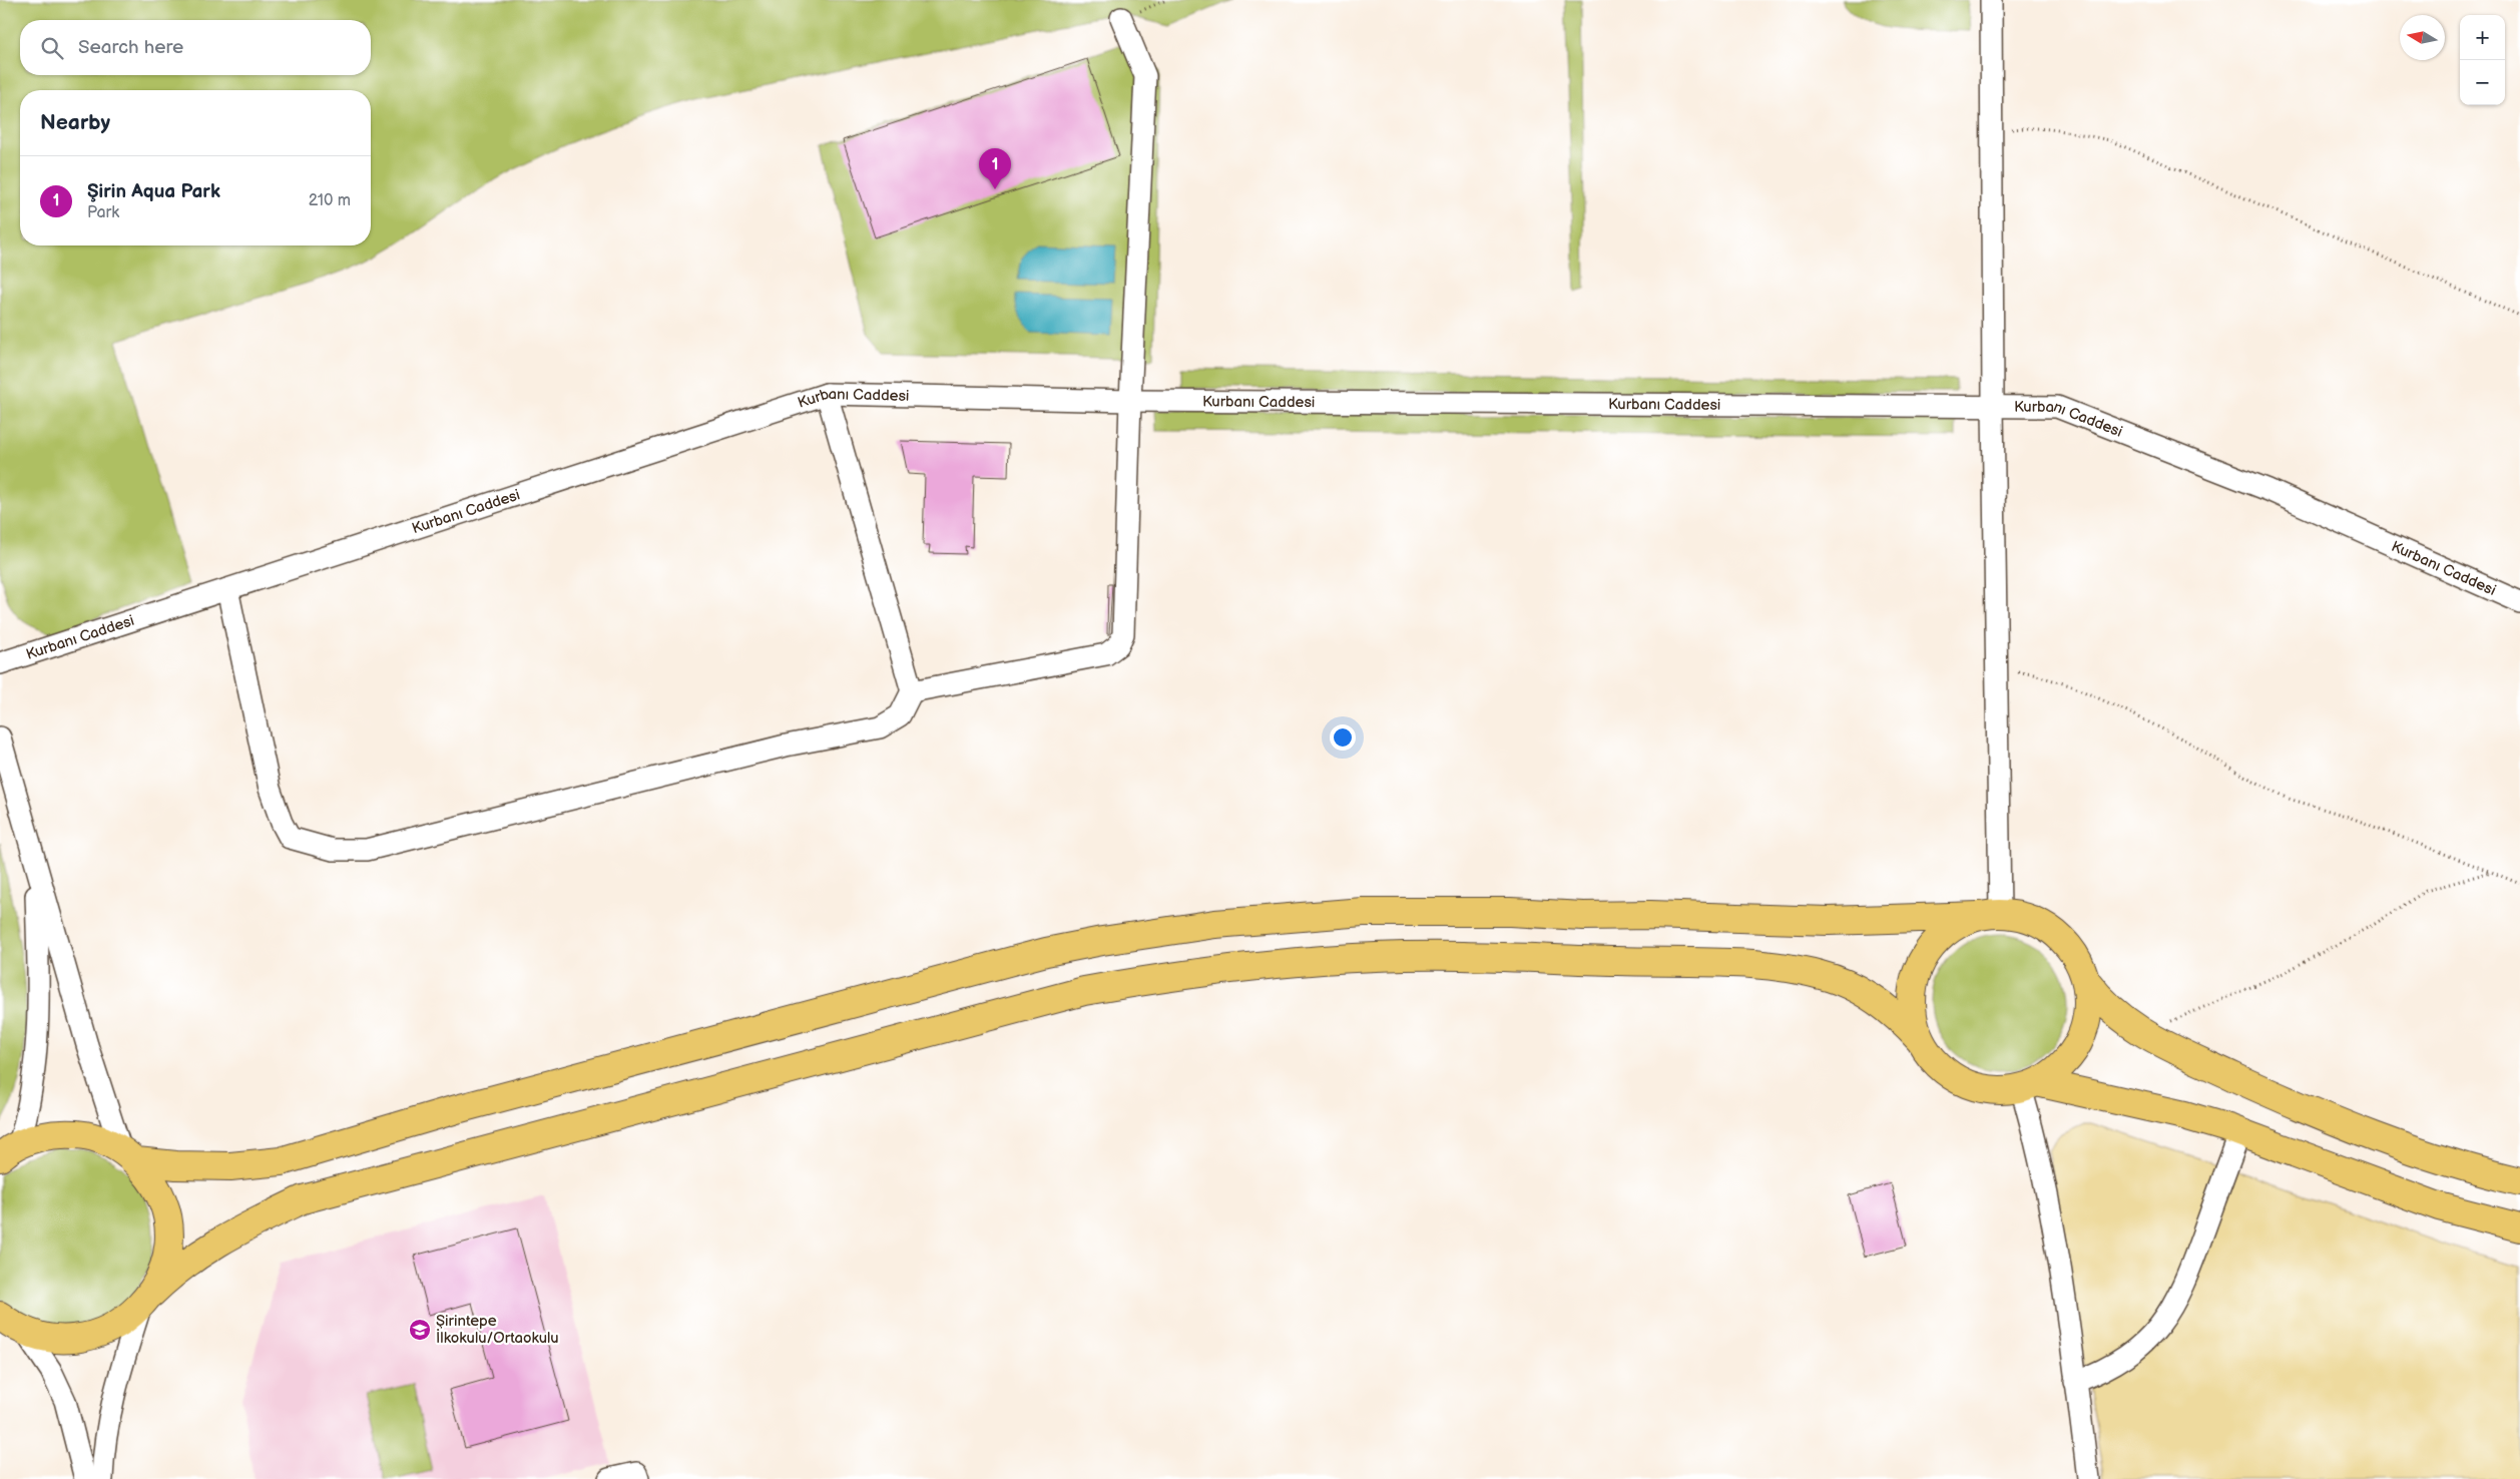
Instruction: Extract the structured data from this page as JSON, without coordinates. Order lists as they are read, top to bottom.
{
  "streets": {
    "street": ["Kurbanı Caddesi"]
  },
  "places": {
    "school or university": ["Şirintepe İlkokulu/Ortaokulu"]
  },
  "north": "left",
  "page": {
    "map_buttons": ["+", "−"],
    "search": "Search here",
    "heading": "Nearby",
    "pins": "1",
    "list": [
      {
        "mark": "1",
        "name": "Şirin Aqua Park",
        "note": "Park",
        "value": "210 m"
      }
    ]
  }
}
